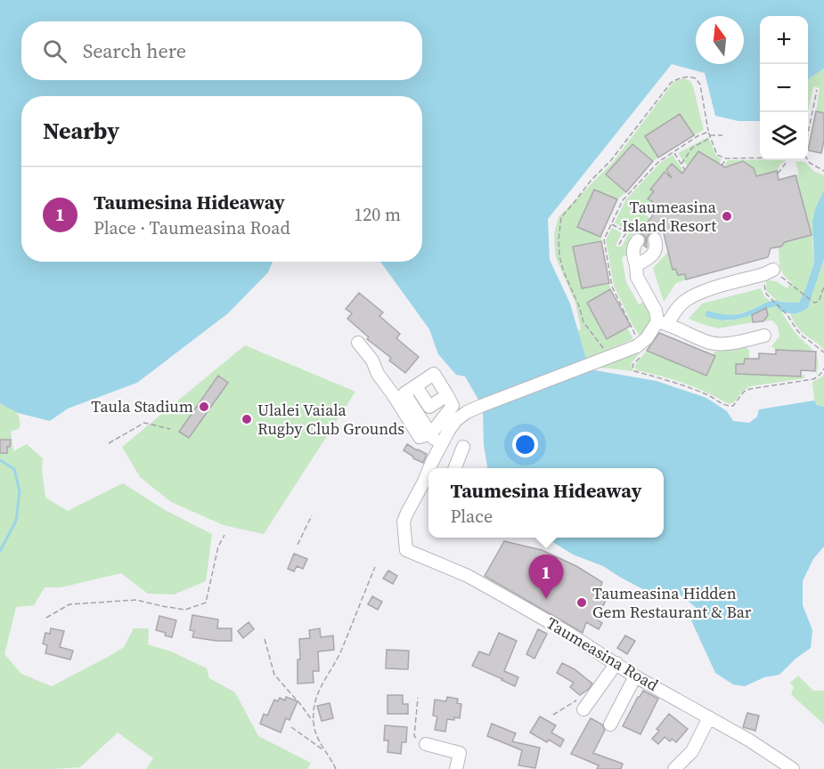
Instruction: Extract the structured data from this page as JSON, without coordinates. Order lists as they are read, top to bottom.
{
  "streets": {
    "street": ["Taumeasina Road"]
  },
  "places": [
    "Taumeasina Island Resort",
    "Taula Stadium",
    "Ulalei Vaiala Rugby Club Grounds",
    "Taumeasina Hidden Gem Restaurant & Bar"
  ],
  "north": "top",
  "page": {
    "map_buttons": ["+", "−"],
    "search": "Search here",
    "heading": "Nearby",
    "list": [
      {
        "mark": "1",
        "name": "Taumesina Hideaway",
        "note": "Place · Taumeasina Road",
        "value": "120 m"
      }
    ],
    "popup": ["Taumesina Hideaway", "Place"],
    "pins": "1"
  }
}
